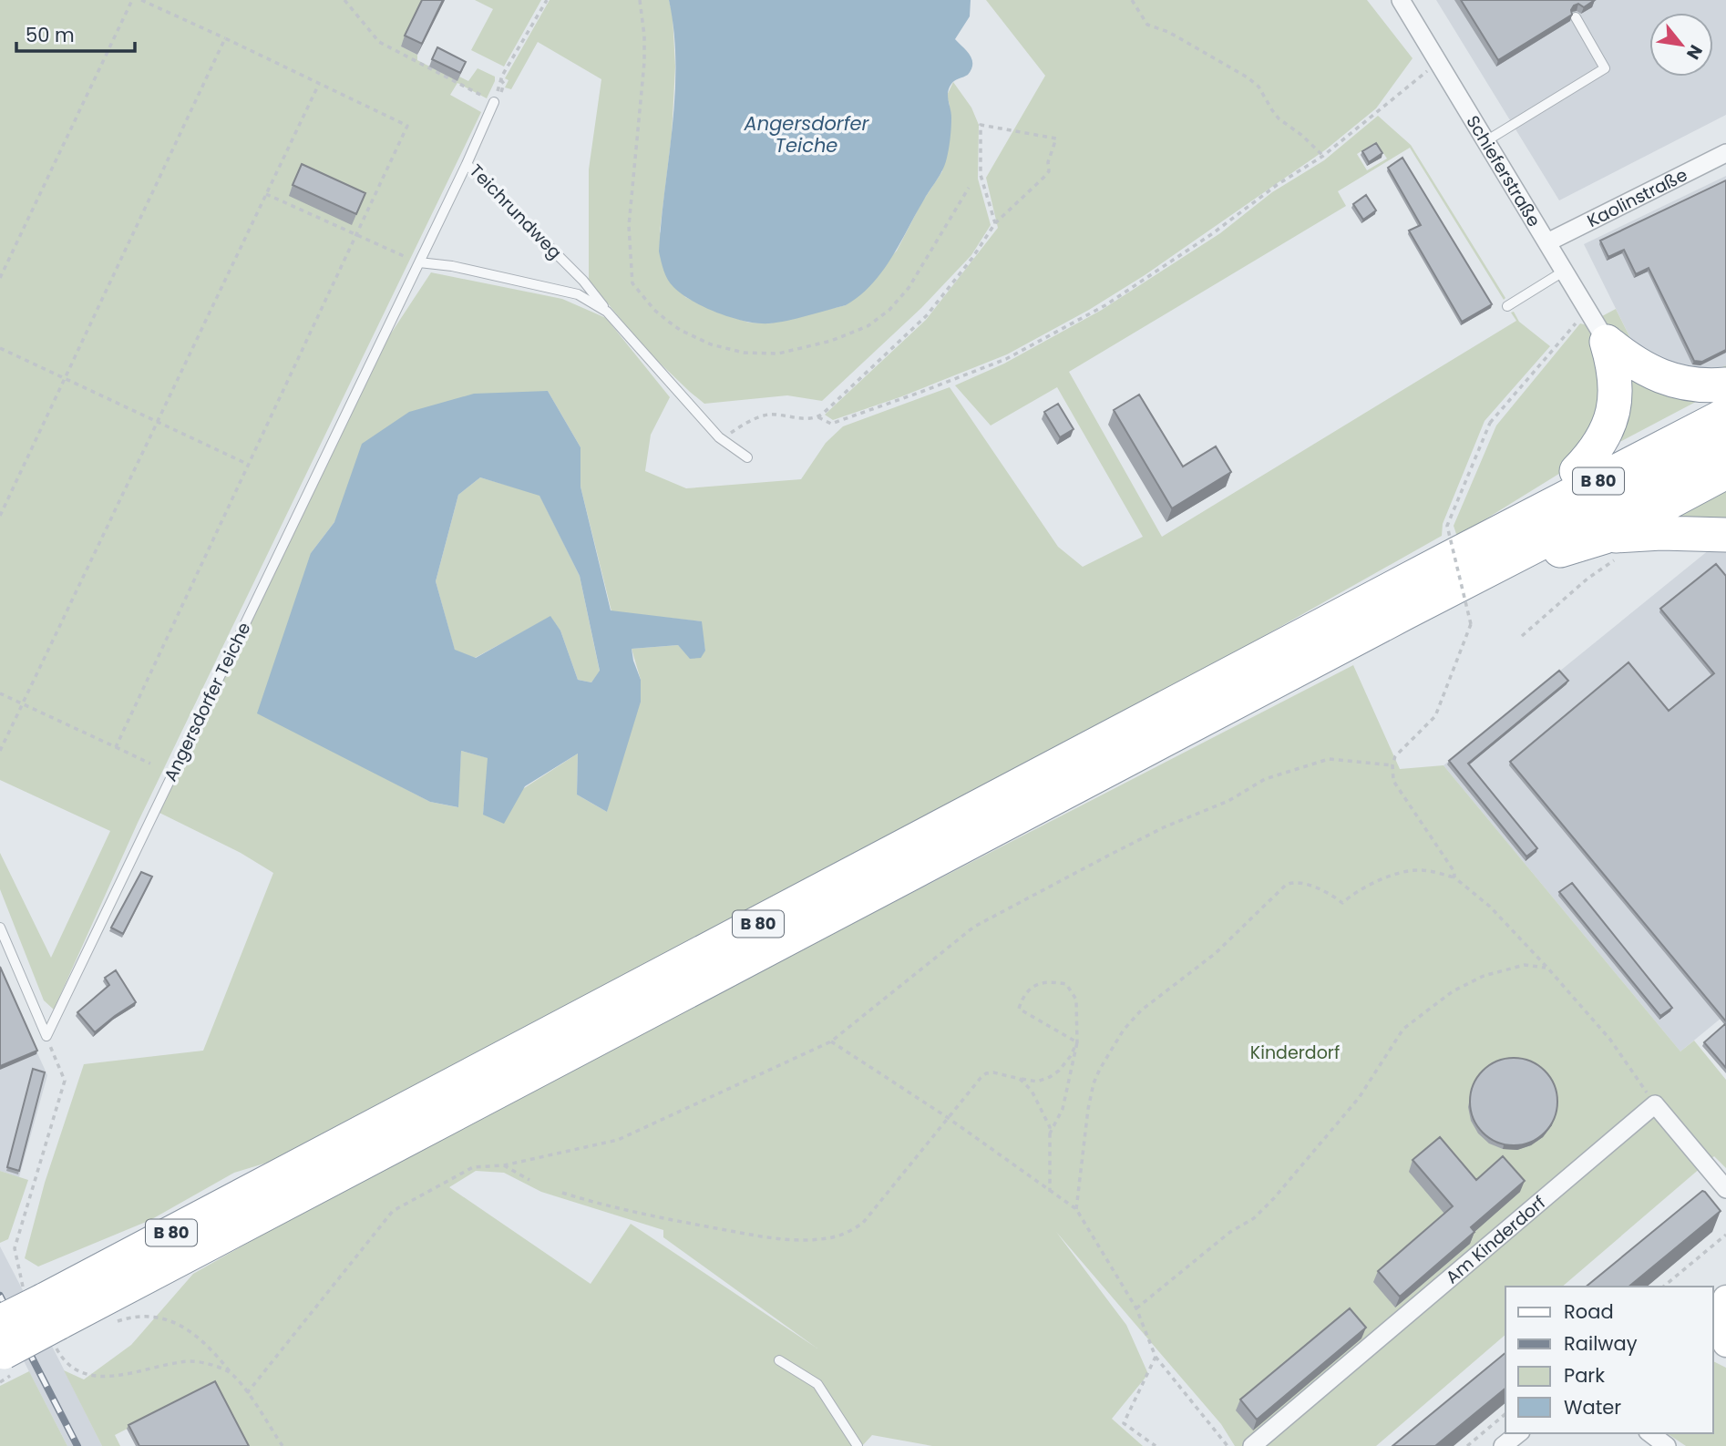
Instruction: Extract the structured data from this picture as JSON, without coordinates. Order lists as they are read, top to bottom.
{
  "streets": {
    "highway": ["B 80"],
    "street": ["Schieferstraße", "Kaolinstraße", "Am Kinderdorf"],
    "lane": ["Teichrundweg", "Angersdorfer Teiche"]
  },
  "crossings": [
    ["Schieferstraße", "Kaolinstraße"],
    ["Teichrundweg", "Angersdorfer Teiche"]
  ],
  "water": ["Angersdorfer Teiche"],
  "parks": ["Kinderdorf"],
  "legend": [
    "Road",
    "Railway",
    "Park",
    "Water"
  ],
  "scale_bar": "50 m",
  "north": "bottom right"
}
